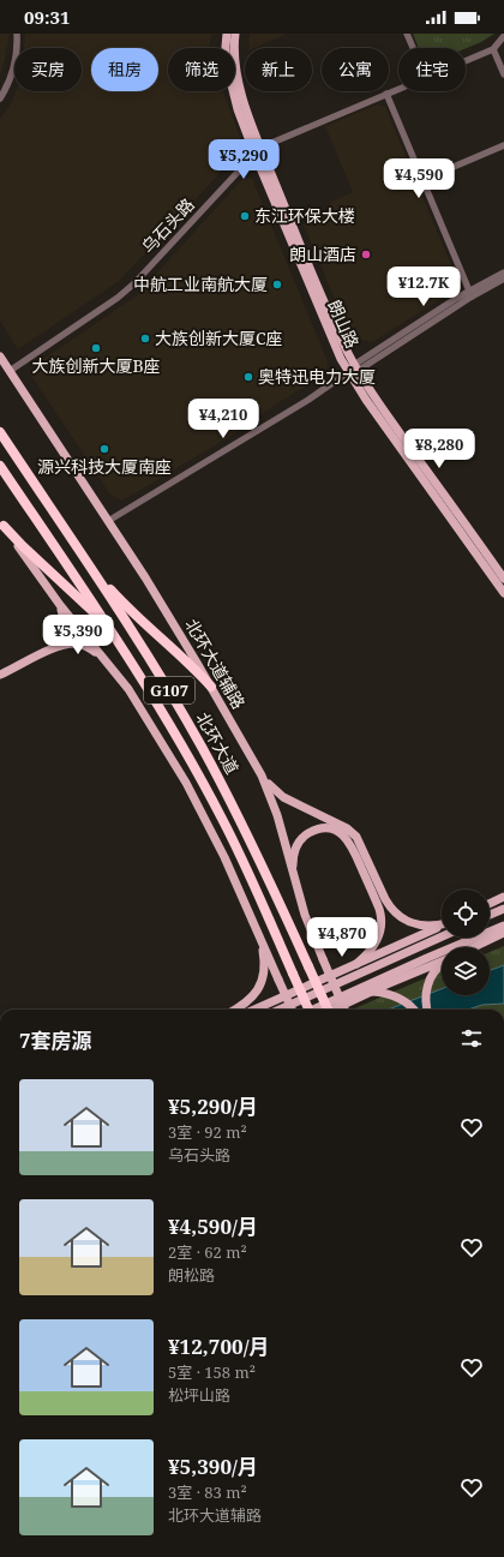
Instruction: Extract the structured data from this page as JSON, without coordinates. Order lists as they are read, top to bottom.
{
  "streets": {
    "highway": ["G107", "北环大道"],
    "main road": ["朗山路", "北环大道辅路"],
    "street": ["乌石头路"]
  },
  "crossings": [
    ["乌石头路", "朗山路"],
    ["乌石头路", "北环大道辅路"]
  ],
  "places": [
    "东江环保大楼",
    "朗山酒店",
    "中航工业南航大厦",
    "大族创新大厦C座",
    "大族创新大厦B座",
    "奥特迅电力大厦",
    "源兴科技大厦南座"
  ],
  "page": {
    "status": "09:31",
    "chip": [
      "买房",
      "租房",
      "筛选",
      "新上",
      "公寓",
      "住宅"
    ],
    "price": [
      "¥5,290",
      "¥4,590",
      "¥12.7K",
      "¥4,210",
      "¥8,280",
      "¥5,390",
      "¥4,870"
    ],
    "heading": "7套房源",
    "list": [
      {
        "name": "¥5,290/月",
        "note": "3室 · 92 m² · 乌石头路"
      },
      {
        "name": "¥4,590/月",
        "note": "2室 · 62 m² · 朗松路"
      },
      {
        "name": "¥12,700/月",
        "note": "5室 · 158 m² · 松坪山路"
      },
      {
        "name": "¥5,390/月",
        "note": "3室 · 83 m² · 北环大道辅路"
      }
    ]
  }
}
